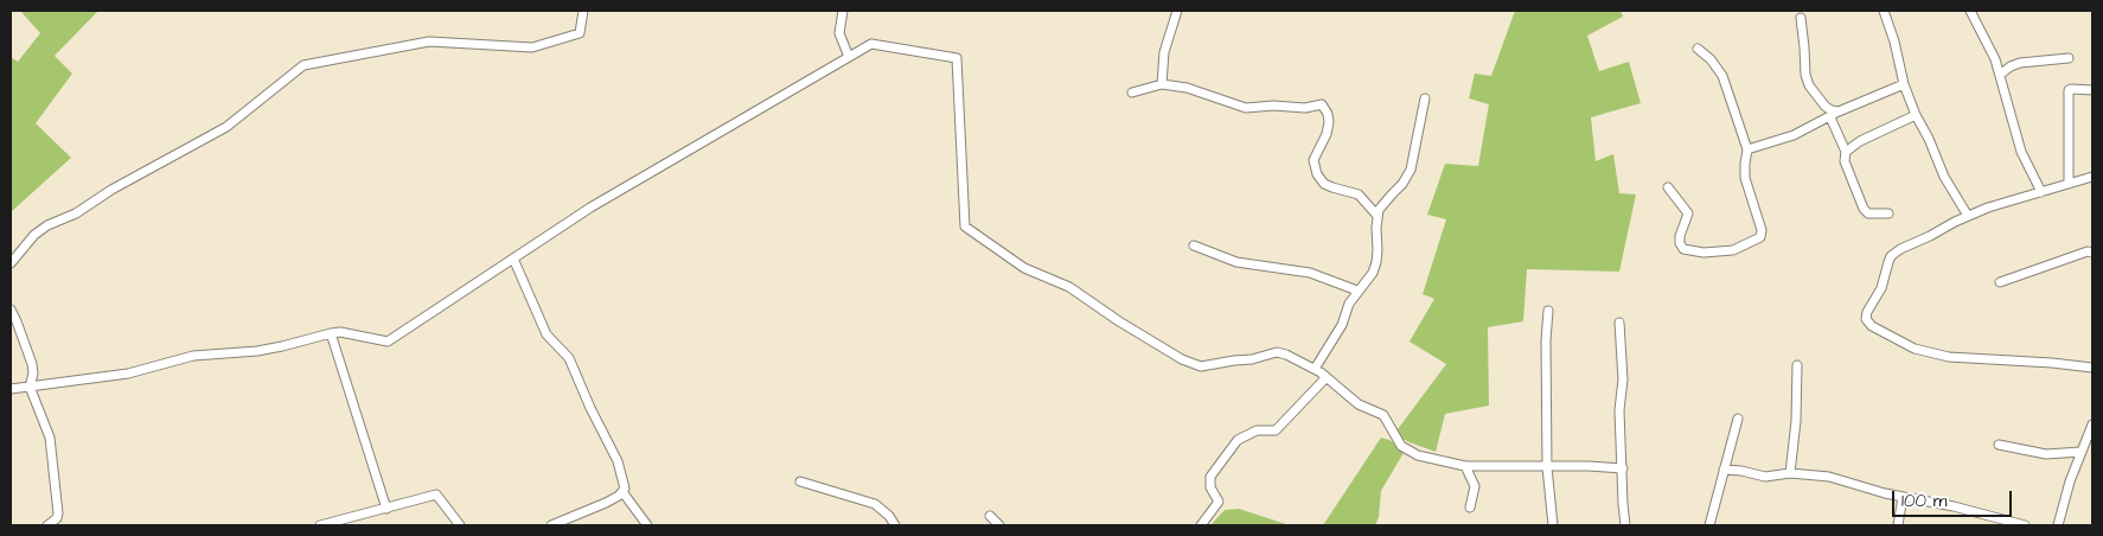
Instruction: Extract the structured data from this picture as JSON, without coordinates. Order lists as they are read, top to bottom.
{
  "scale_bar": "100 m"
}
